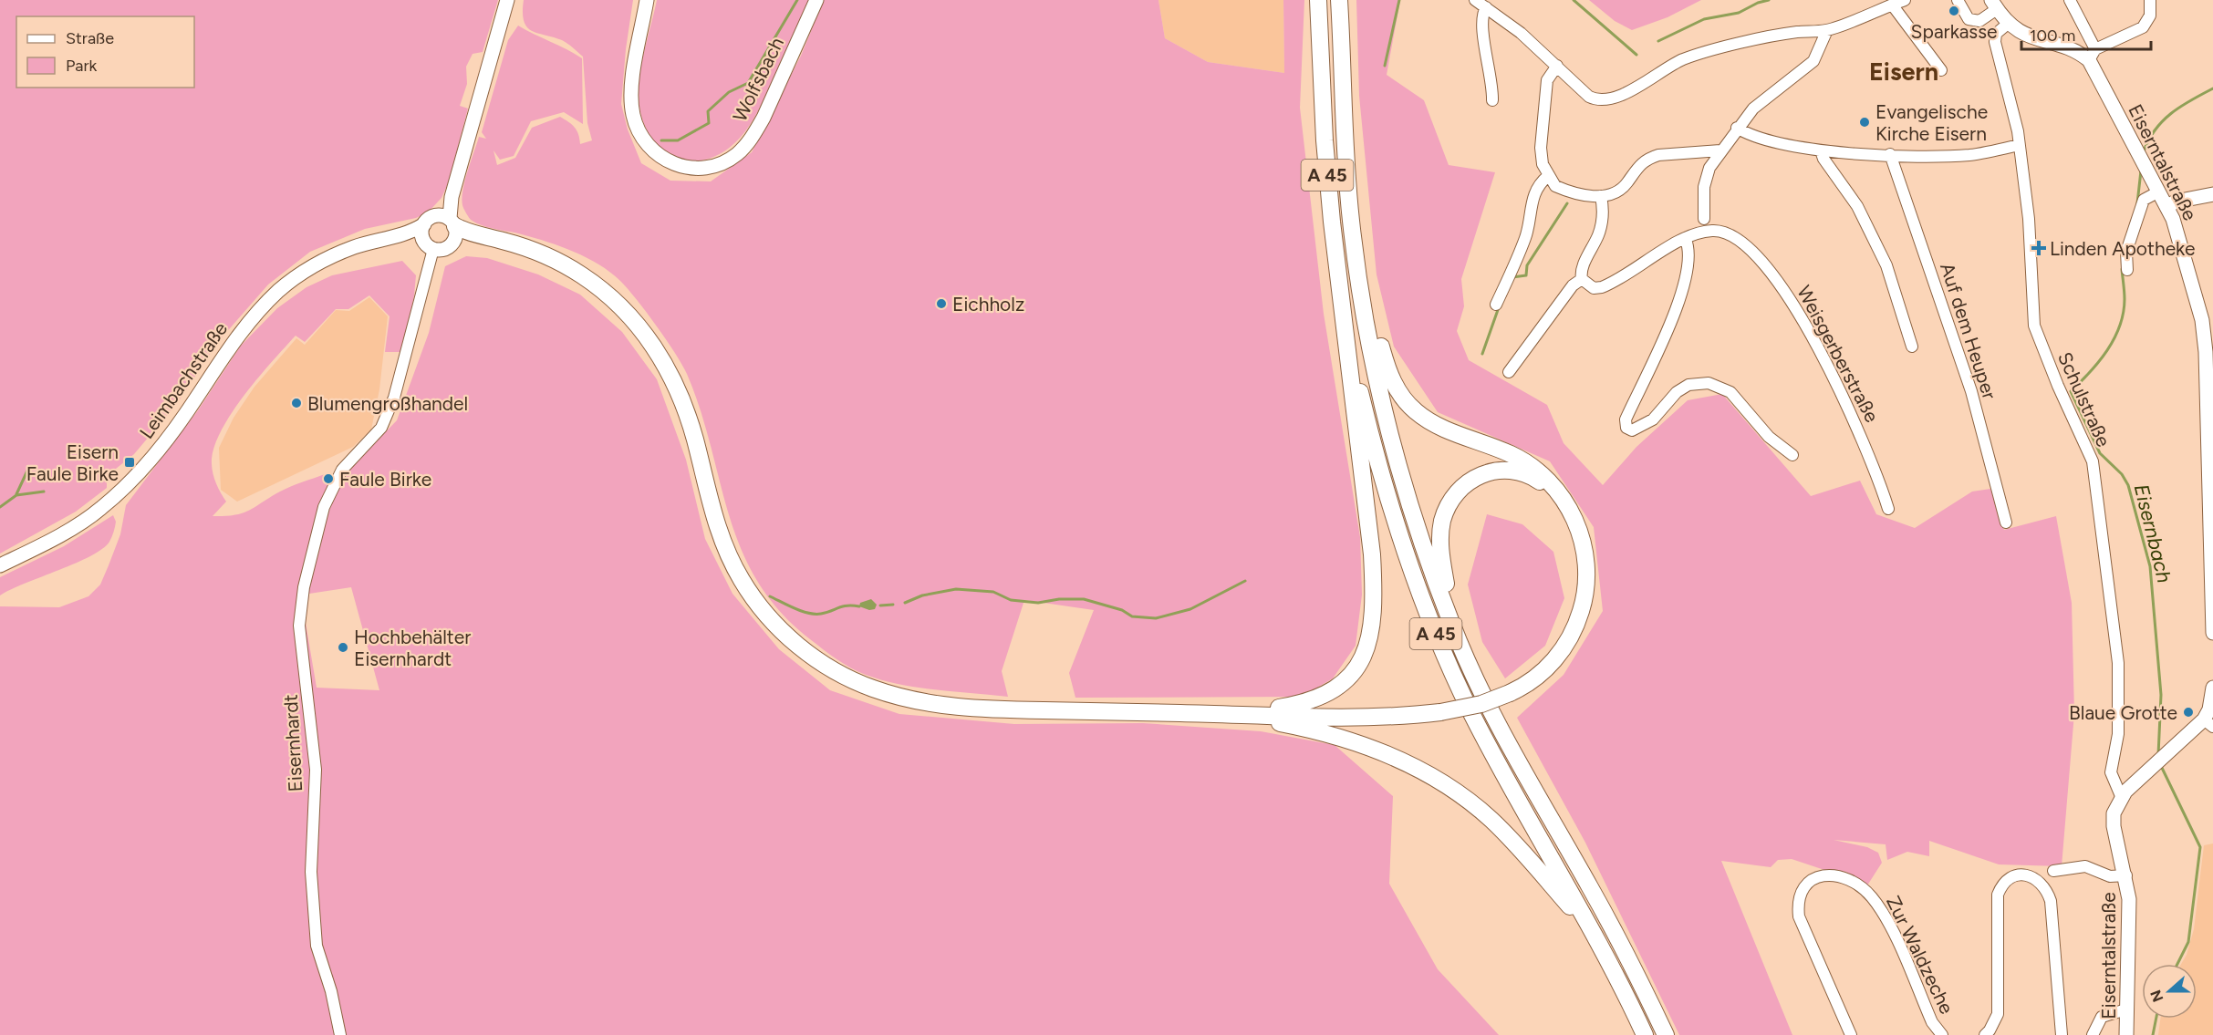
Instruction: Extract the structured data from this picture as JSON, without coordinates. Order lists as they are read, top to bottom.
{
  "streets": {
    "highway": ["A 45"],
    "main road": ["Wolfsbach", "Eiserntalstraße", "Leimbachstraße"],
    "street": [
      "Auf dem Heuper",
      "Weisgerberstraße",
      "Schulstraße",
      "Eisernhardt",
      "Zur Waldzeche"
    ]
  },
  "crossings": [
    ["Eiserntalstraße", "Schulstraße"],
    ["Leimbachstraße", "Eisernhardt"]
  ],
  "districts": ["Eisern"],
  "water": ["Eisernbach"],
  "places": {
    "other": [
      "Sparkasse",
      "Evangelische Kirche Eisern",
      "Eichholz",
      "Blumengroßhandel",
      "Faule Birke",
      "Hochbehälter Eisernhardt",
      "Blaue Grotte"
    ],
    "health": ["Linden Apotheke"],
    "transit": ["Eisern Faule Birke"]
  },
  "legend": ["Straße", "Park"],
  "scale_bar": "100 m",
  "north": "left"
}
